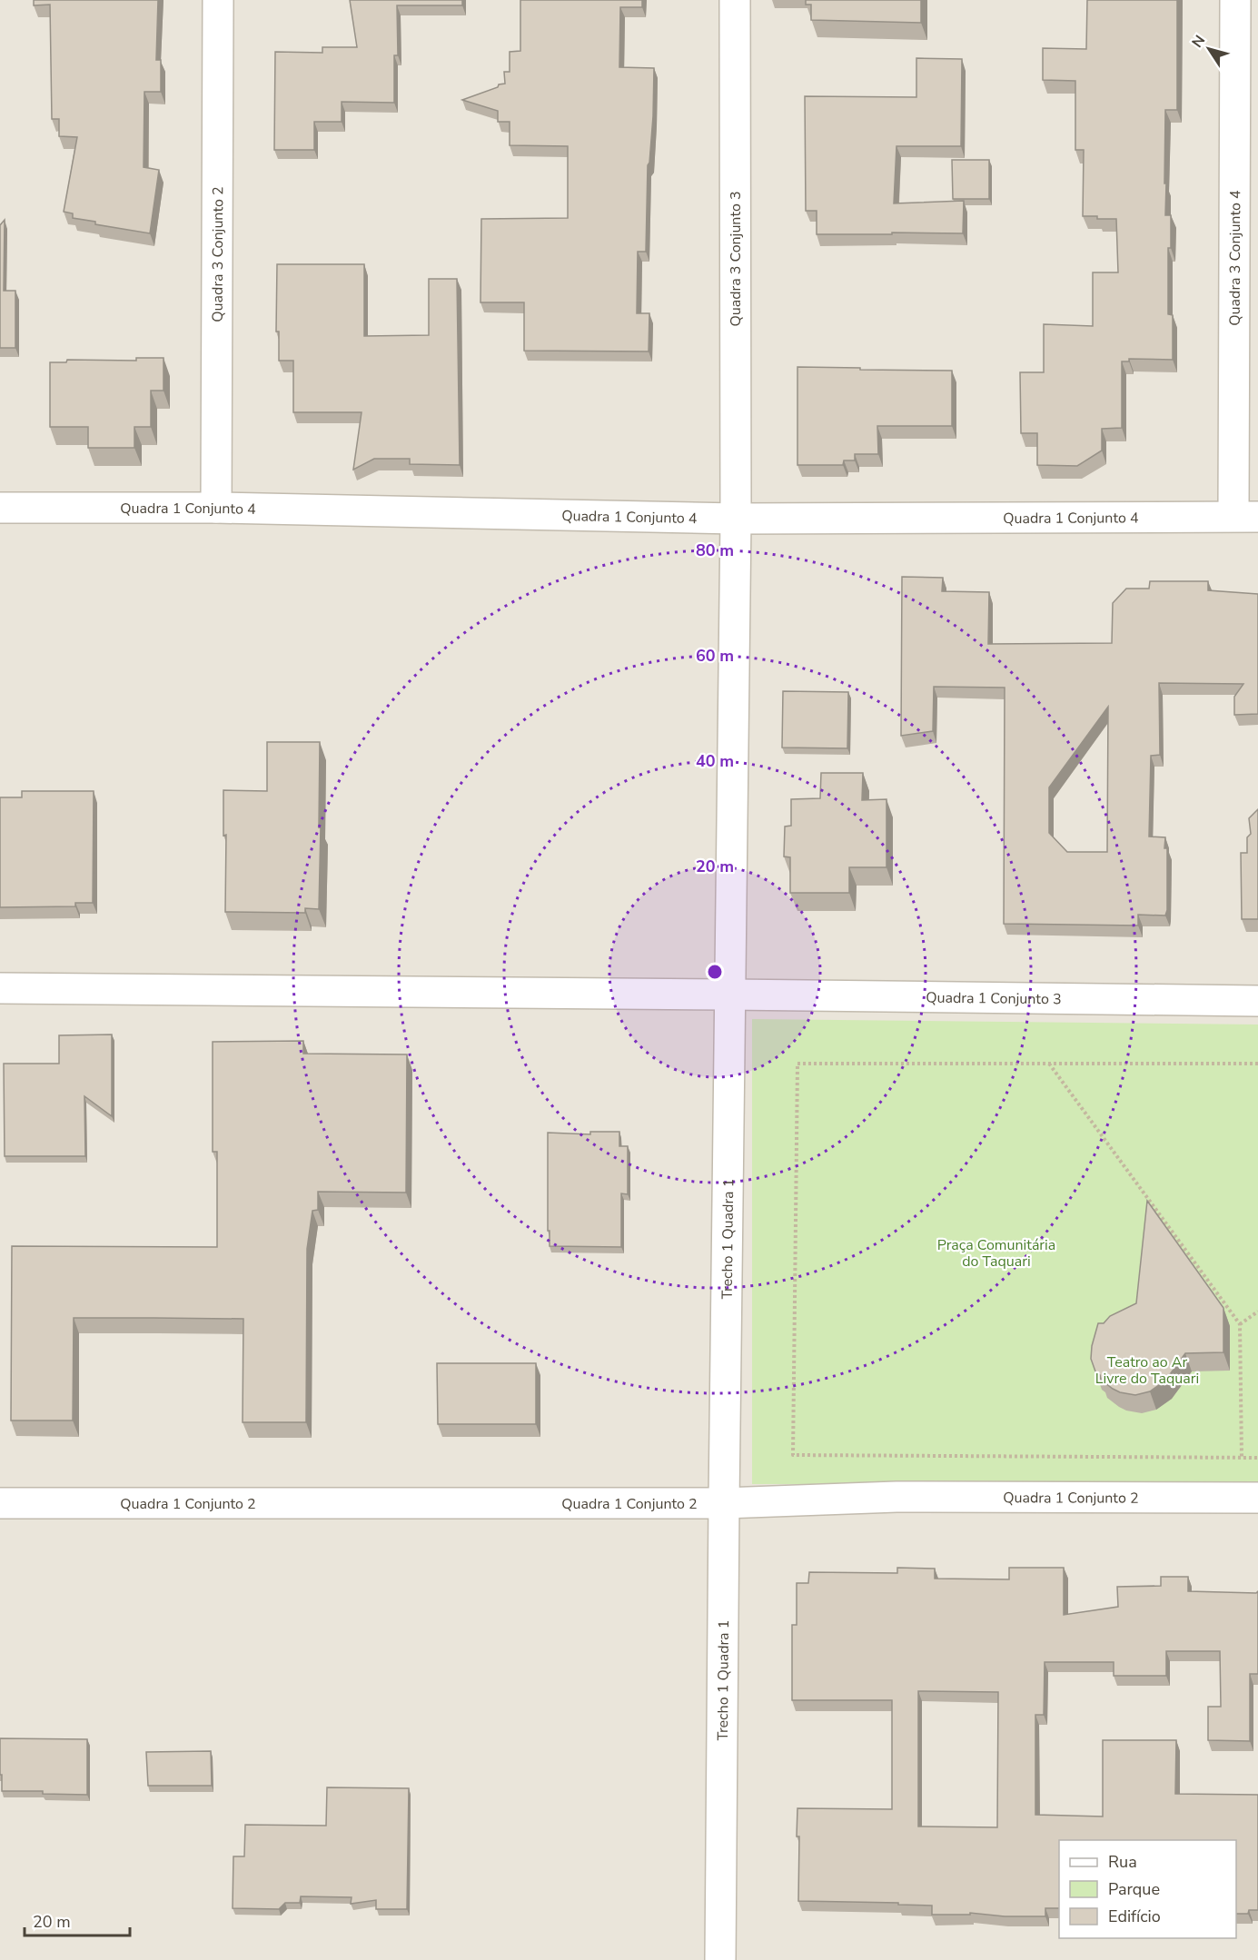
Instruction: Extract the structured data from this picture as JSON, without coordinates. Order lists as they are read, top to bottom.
{
  "streets": {
    "street": [
      "Quadra 3 Conjunto 2",
      "Quadra 3 Conjunto 4",
      "Quadra 3 Conjunto 3",
      "Quadra 1 Conjunto 4",
      "Quadra 1 Conjunto 3",
      "Trecho 1 Quadra 1",
      "Quadra 1 Conjunto 2"
    ]
  },
  "crossings": [
    ["Quadra 3 Conjunto 2", "Quadra 1 Conjunto 4"],
    ["Quadra 3 Conjunto 4", "Quadra 1 Conjunto 4"],
    ["Quadra 3 Conjunto 3", "Quadra 1 Conjunto 4"],
    ["Quadra 3 Conjunto 3", "Trecho 1 Quadra 1"],
    ["Quadra 1 Conjunto 4", "Trecho 1 Quadra 1"],
    ["Quadra 1 Conjunto 3", "Trecho 1 Quadra 1"],
    ["Trecho 1 Quadra 1", "Quadra 1 Conjunto 2"]
  ],
  "parks": ["Praça Comunitária do Taquari", "Teatro ao Ar Livre do Taquari"],
  "legend": ["Rua", "Parque", "Edifício"],
  "scale_bar": "20 m",
  "north": "top left",
  "rings": [
    "80 m",
    "60 m",
    "40 m",
    "20 m"
  ]
}
